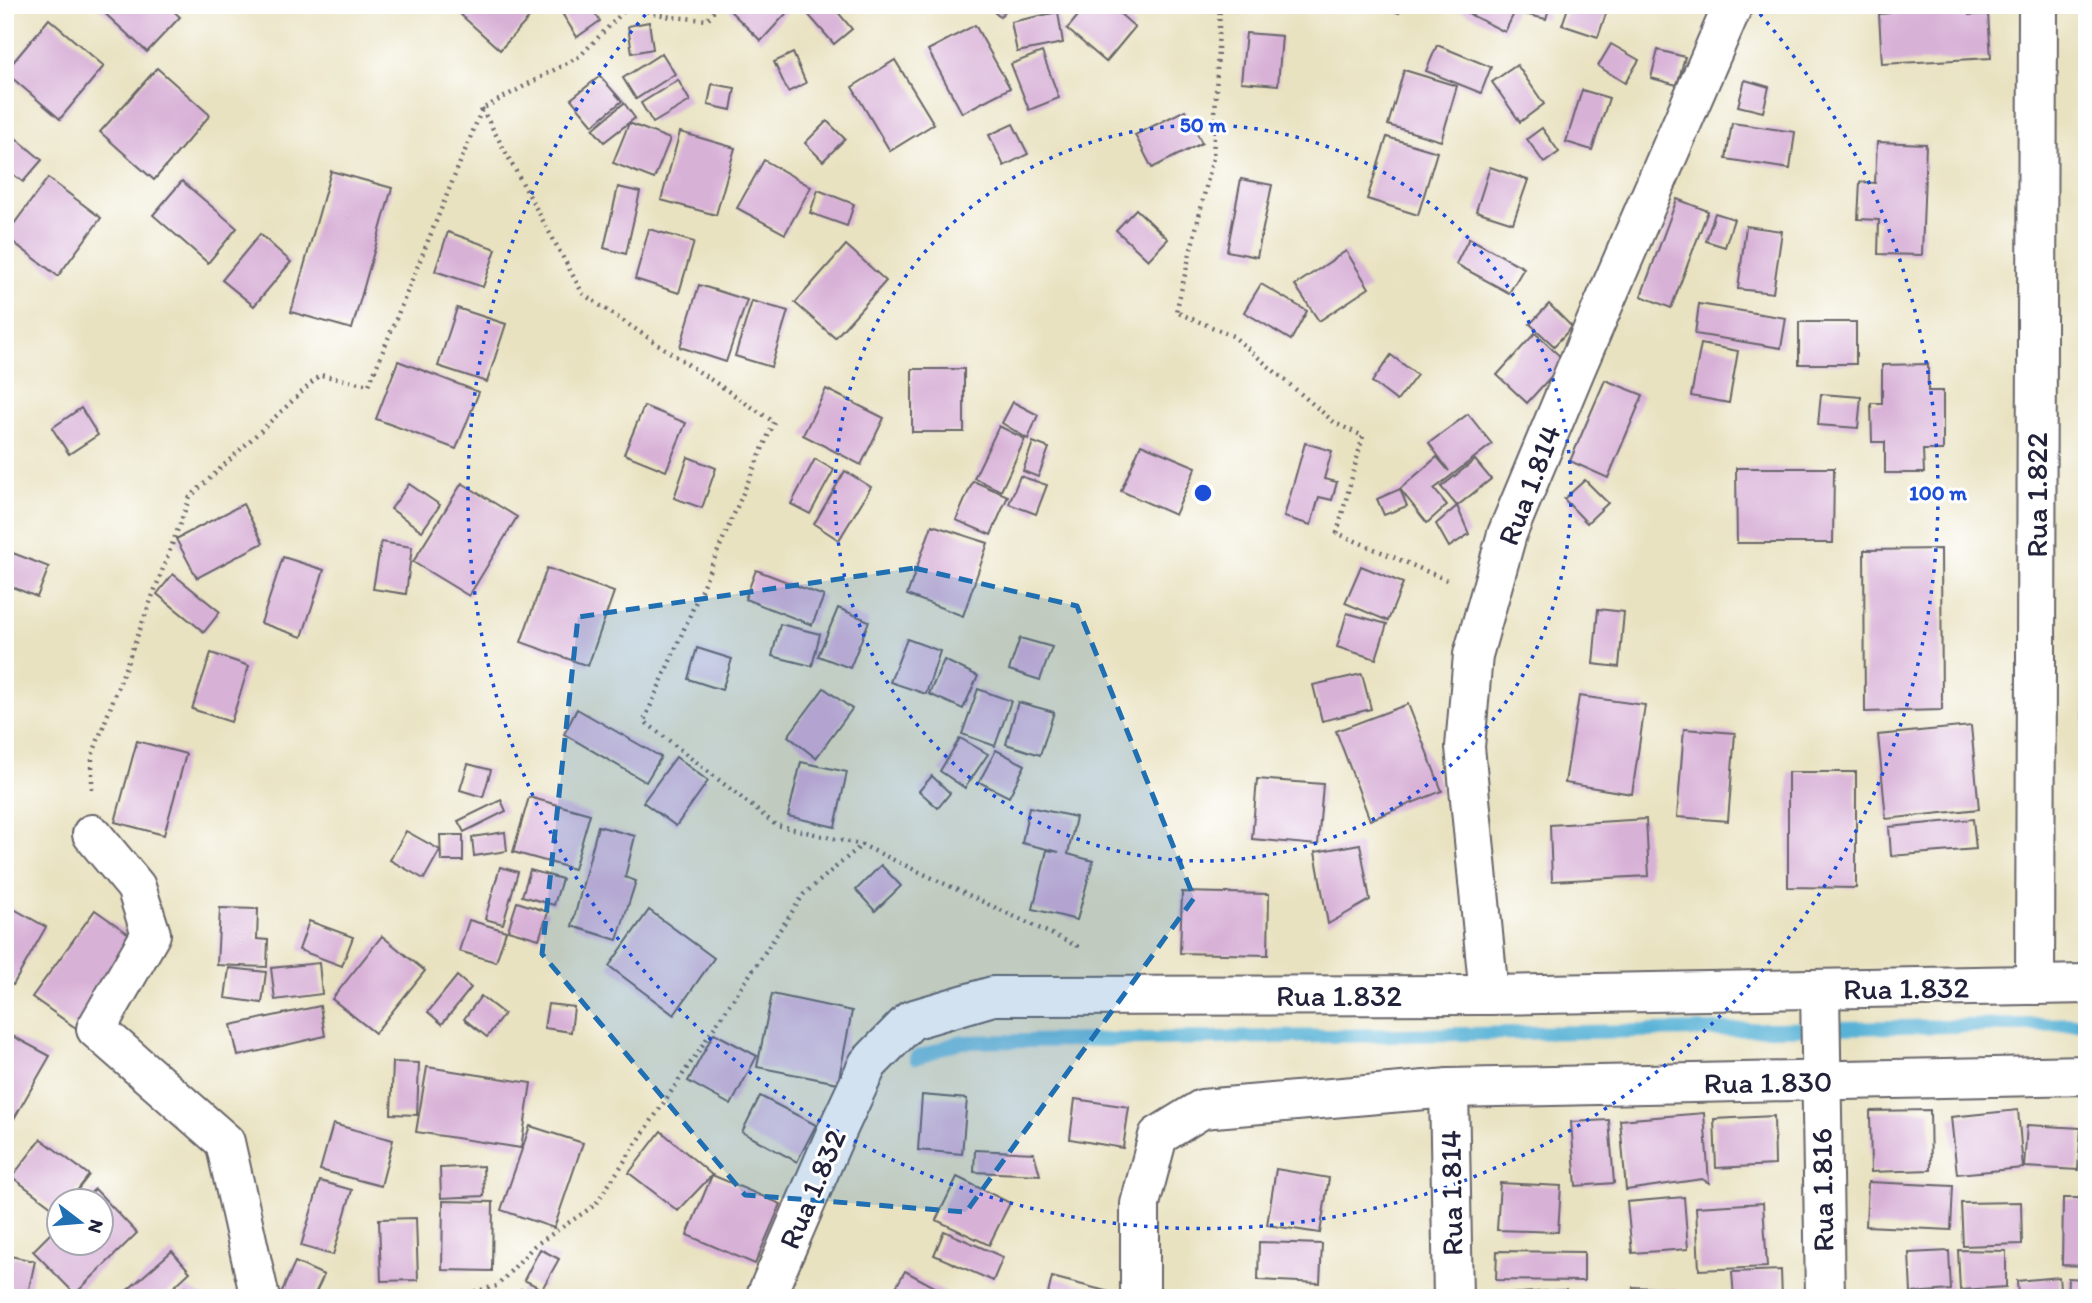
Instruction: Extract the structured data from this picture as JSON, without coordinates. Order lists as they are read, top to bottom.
{
  "streets": {
    "street": [
      "Rua 1.814",
      "Rua 1.822",
      "Rua 1.832",
      "Rua 1.830",
      "Rua 1.816"
    ]
  },
  "crossings": [
    ["Rua 1.814", "Rua 1.832"],
    ["Rua 1.814", "Rua 1.830"],
    ["Rua 1.822", "Rua 1.832"],
    ["Rua 1.832", "Rua 1.816"],
    ["Rua 1.830", "Rua 1.816"]
  ],
  "north": "right",
  "rings": ["50 m", "100 m"]
}
